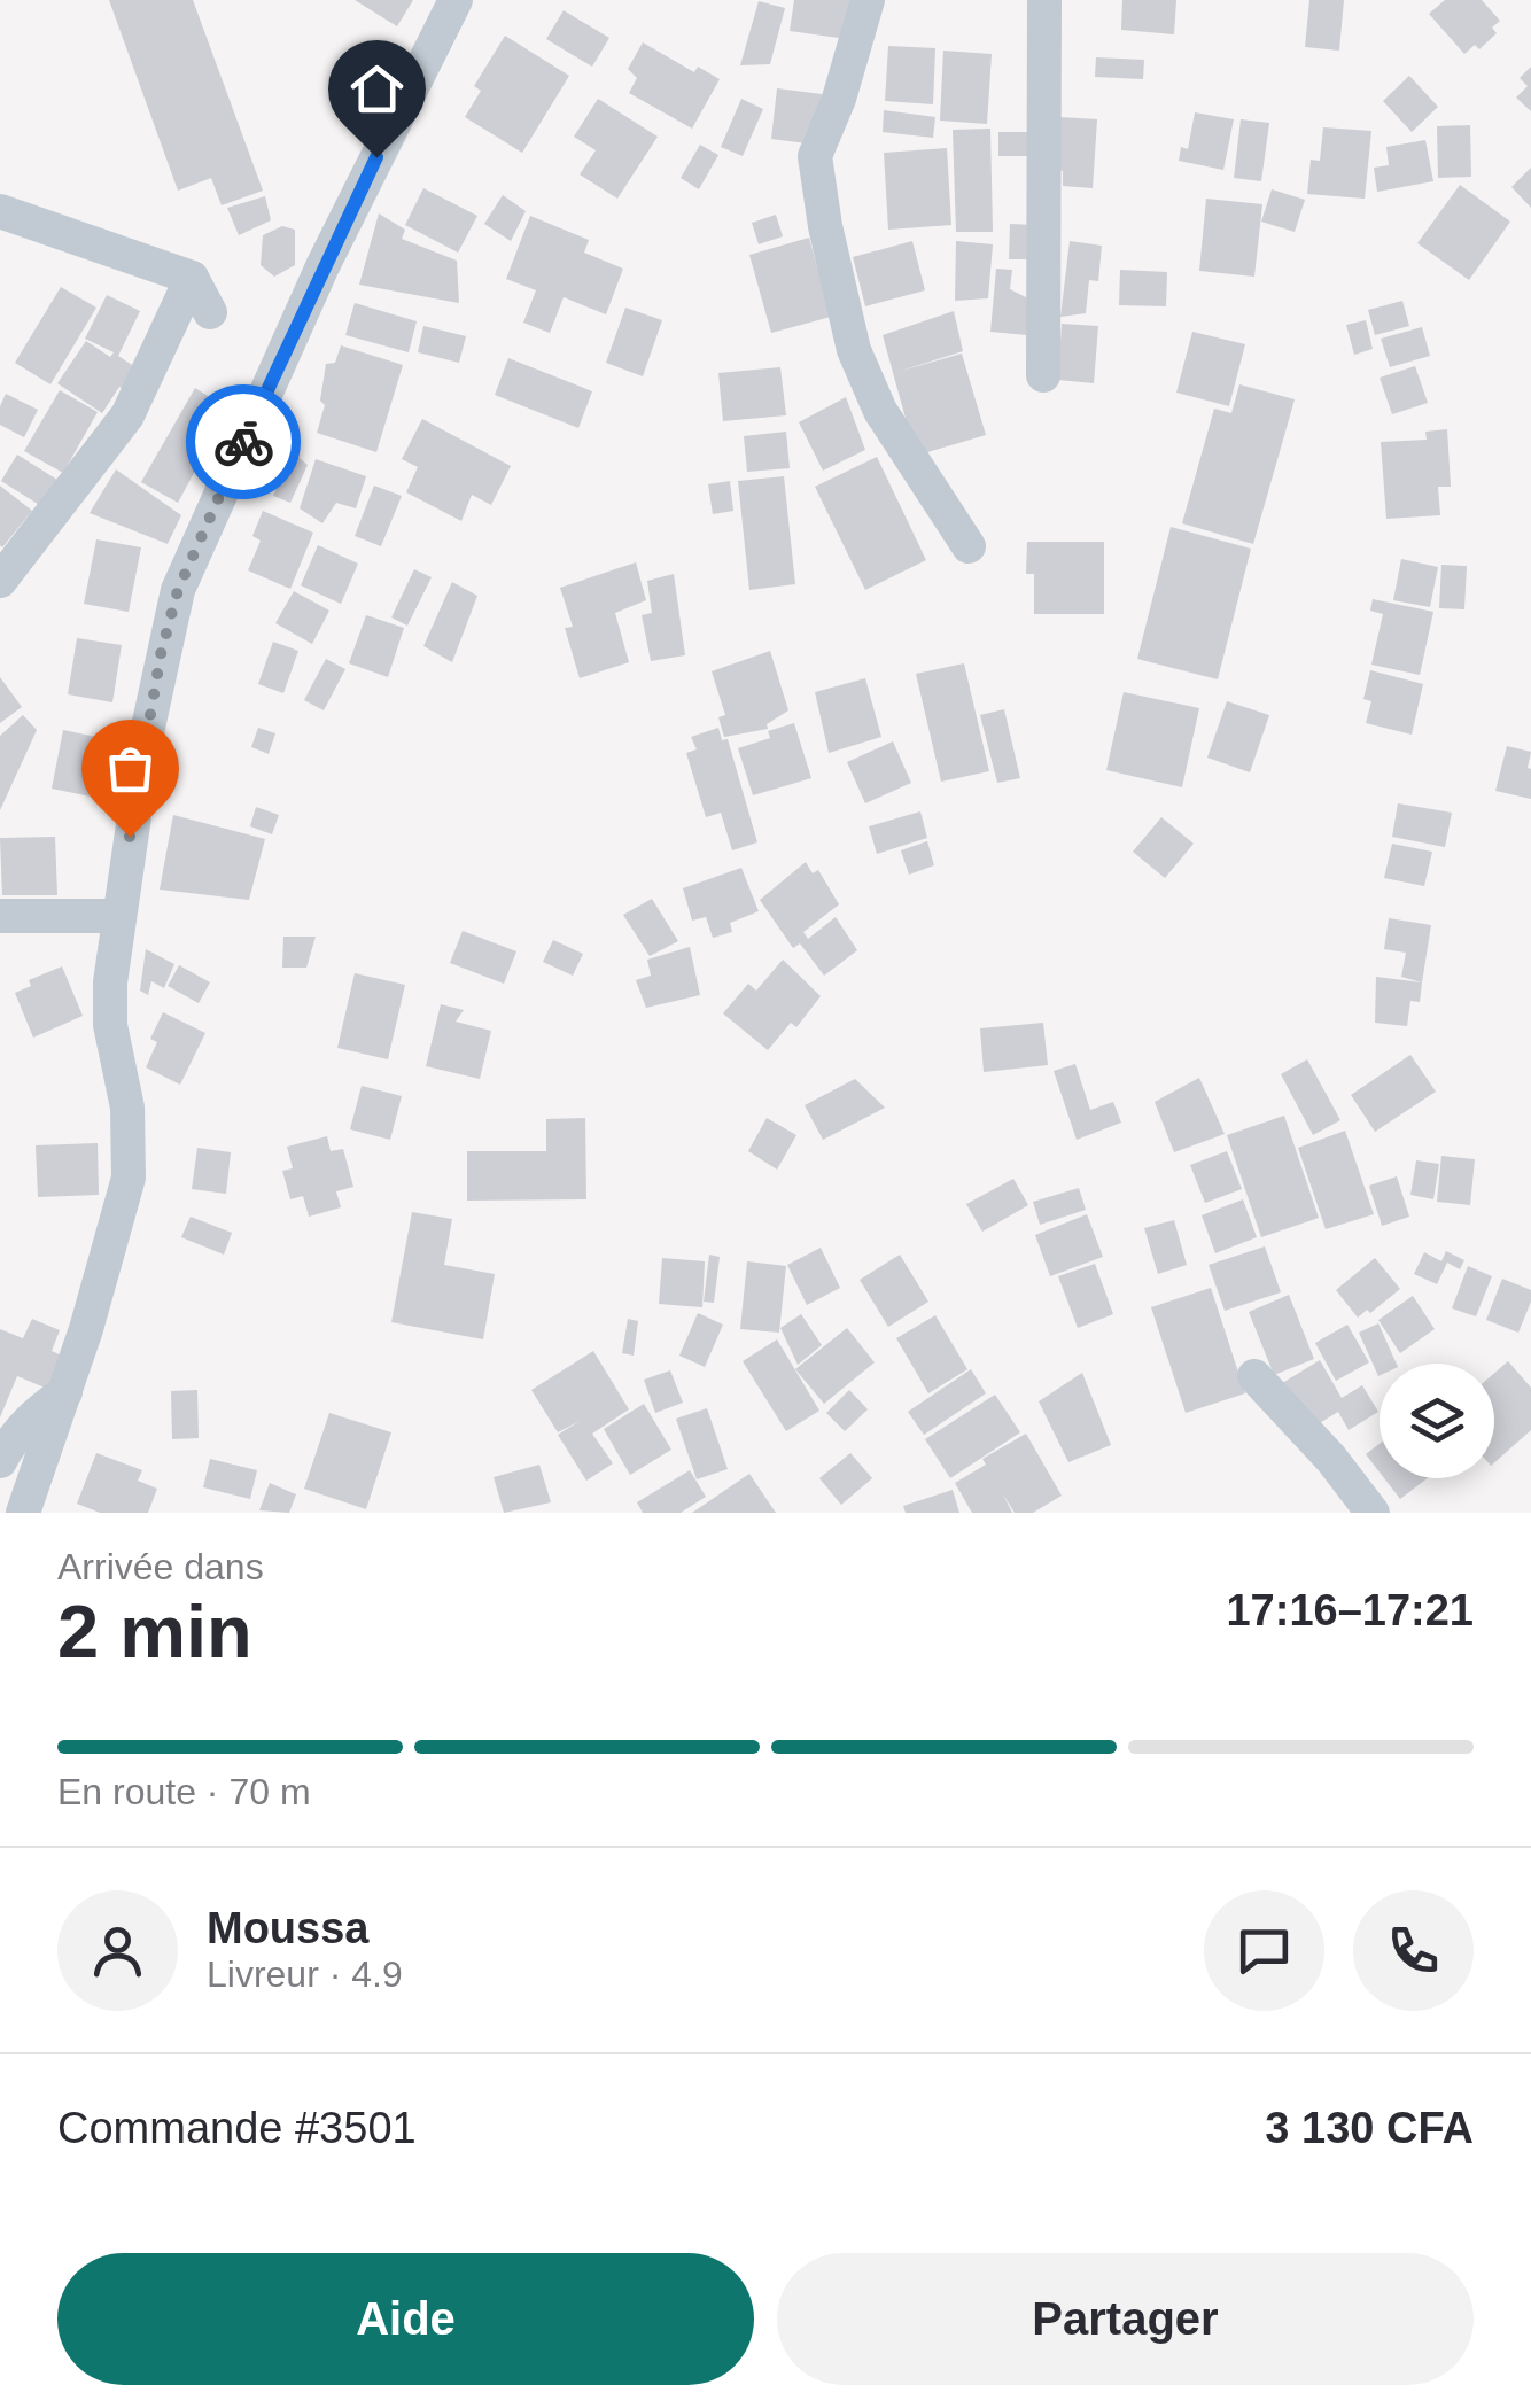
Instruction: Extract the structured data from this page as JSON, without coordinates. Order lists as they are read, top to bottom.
{
  "page": {
    "heading": ["2 min", "Arrivée dans", "17:16–17:21"],
    "panel": [
      "Moussa",
      "Livreur · 4.9",
      "Commande #3501",
      "3 130 CFA"
    ],
    "bar": "En route · 70 m",
    "buttons": ["Aide", "Partager"]
  }
}
